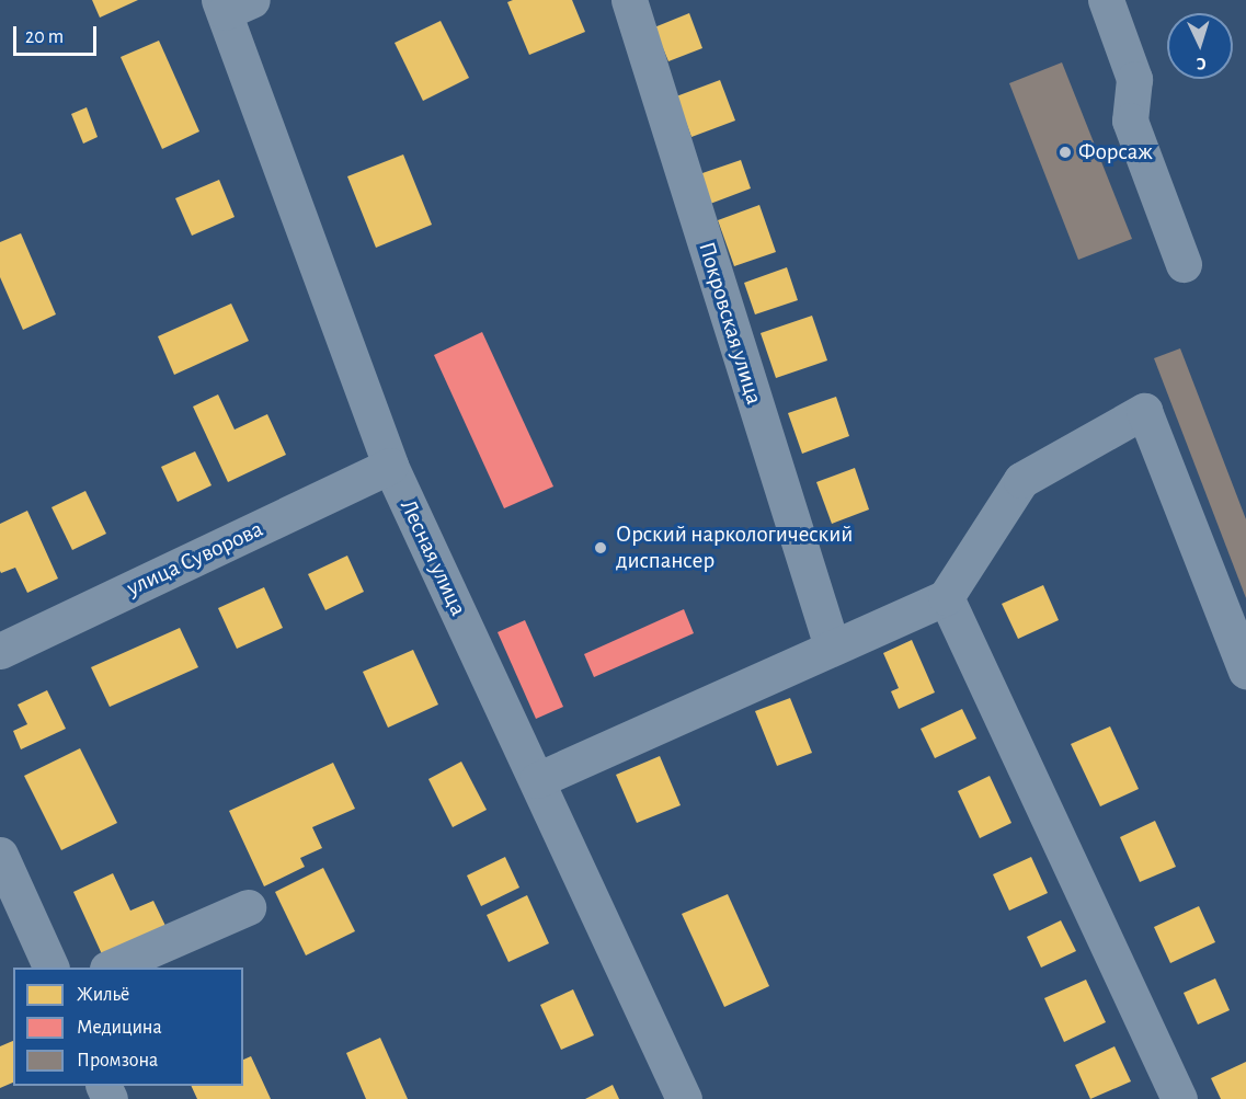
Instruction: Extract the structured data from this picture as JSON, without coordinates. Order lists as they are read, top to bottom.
{
  "streets": {
    "street": ["Покровская улица", "Лесная улица", "улица Суворова"]
  },
  "crossings": [
    ["Лесная улица", "улица Суворова"]
  ],
  "places": ["Форсаж", "Орский наркологический диспансер"],
  "legend": ["Жильё", "Медицина", "Промзона"],
  "scale_bar": "20 m",
  "north": "bottom"
}
